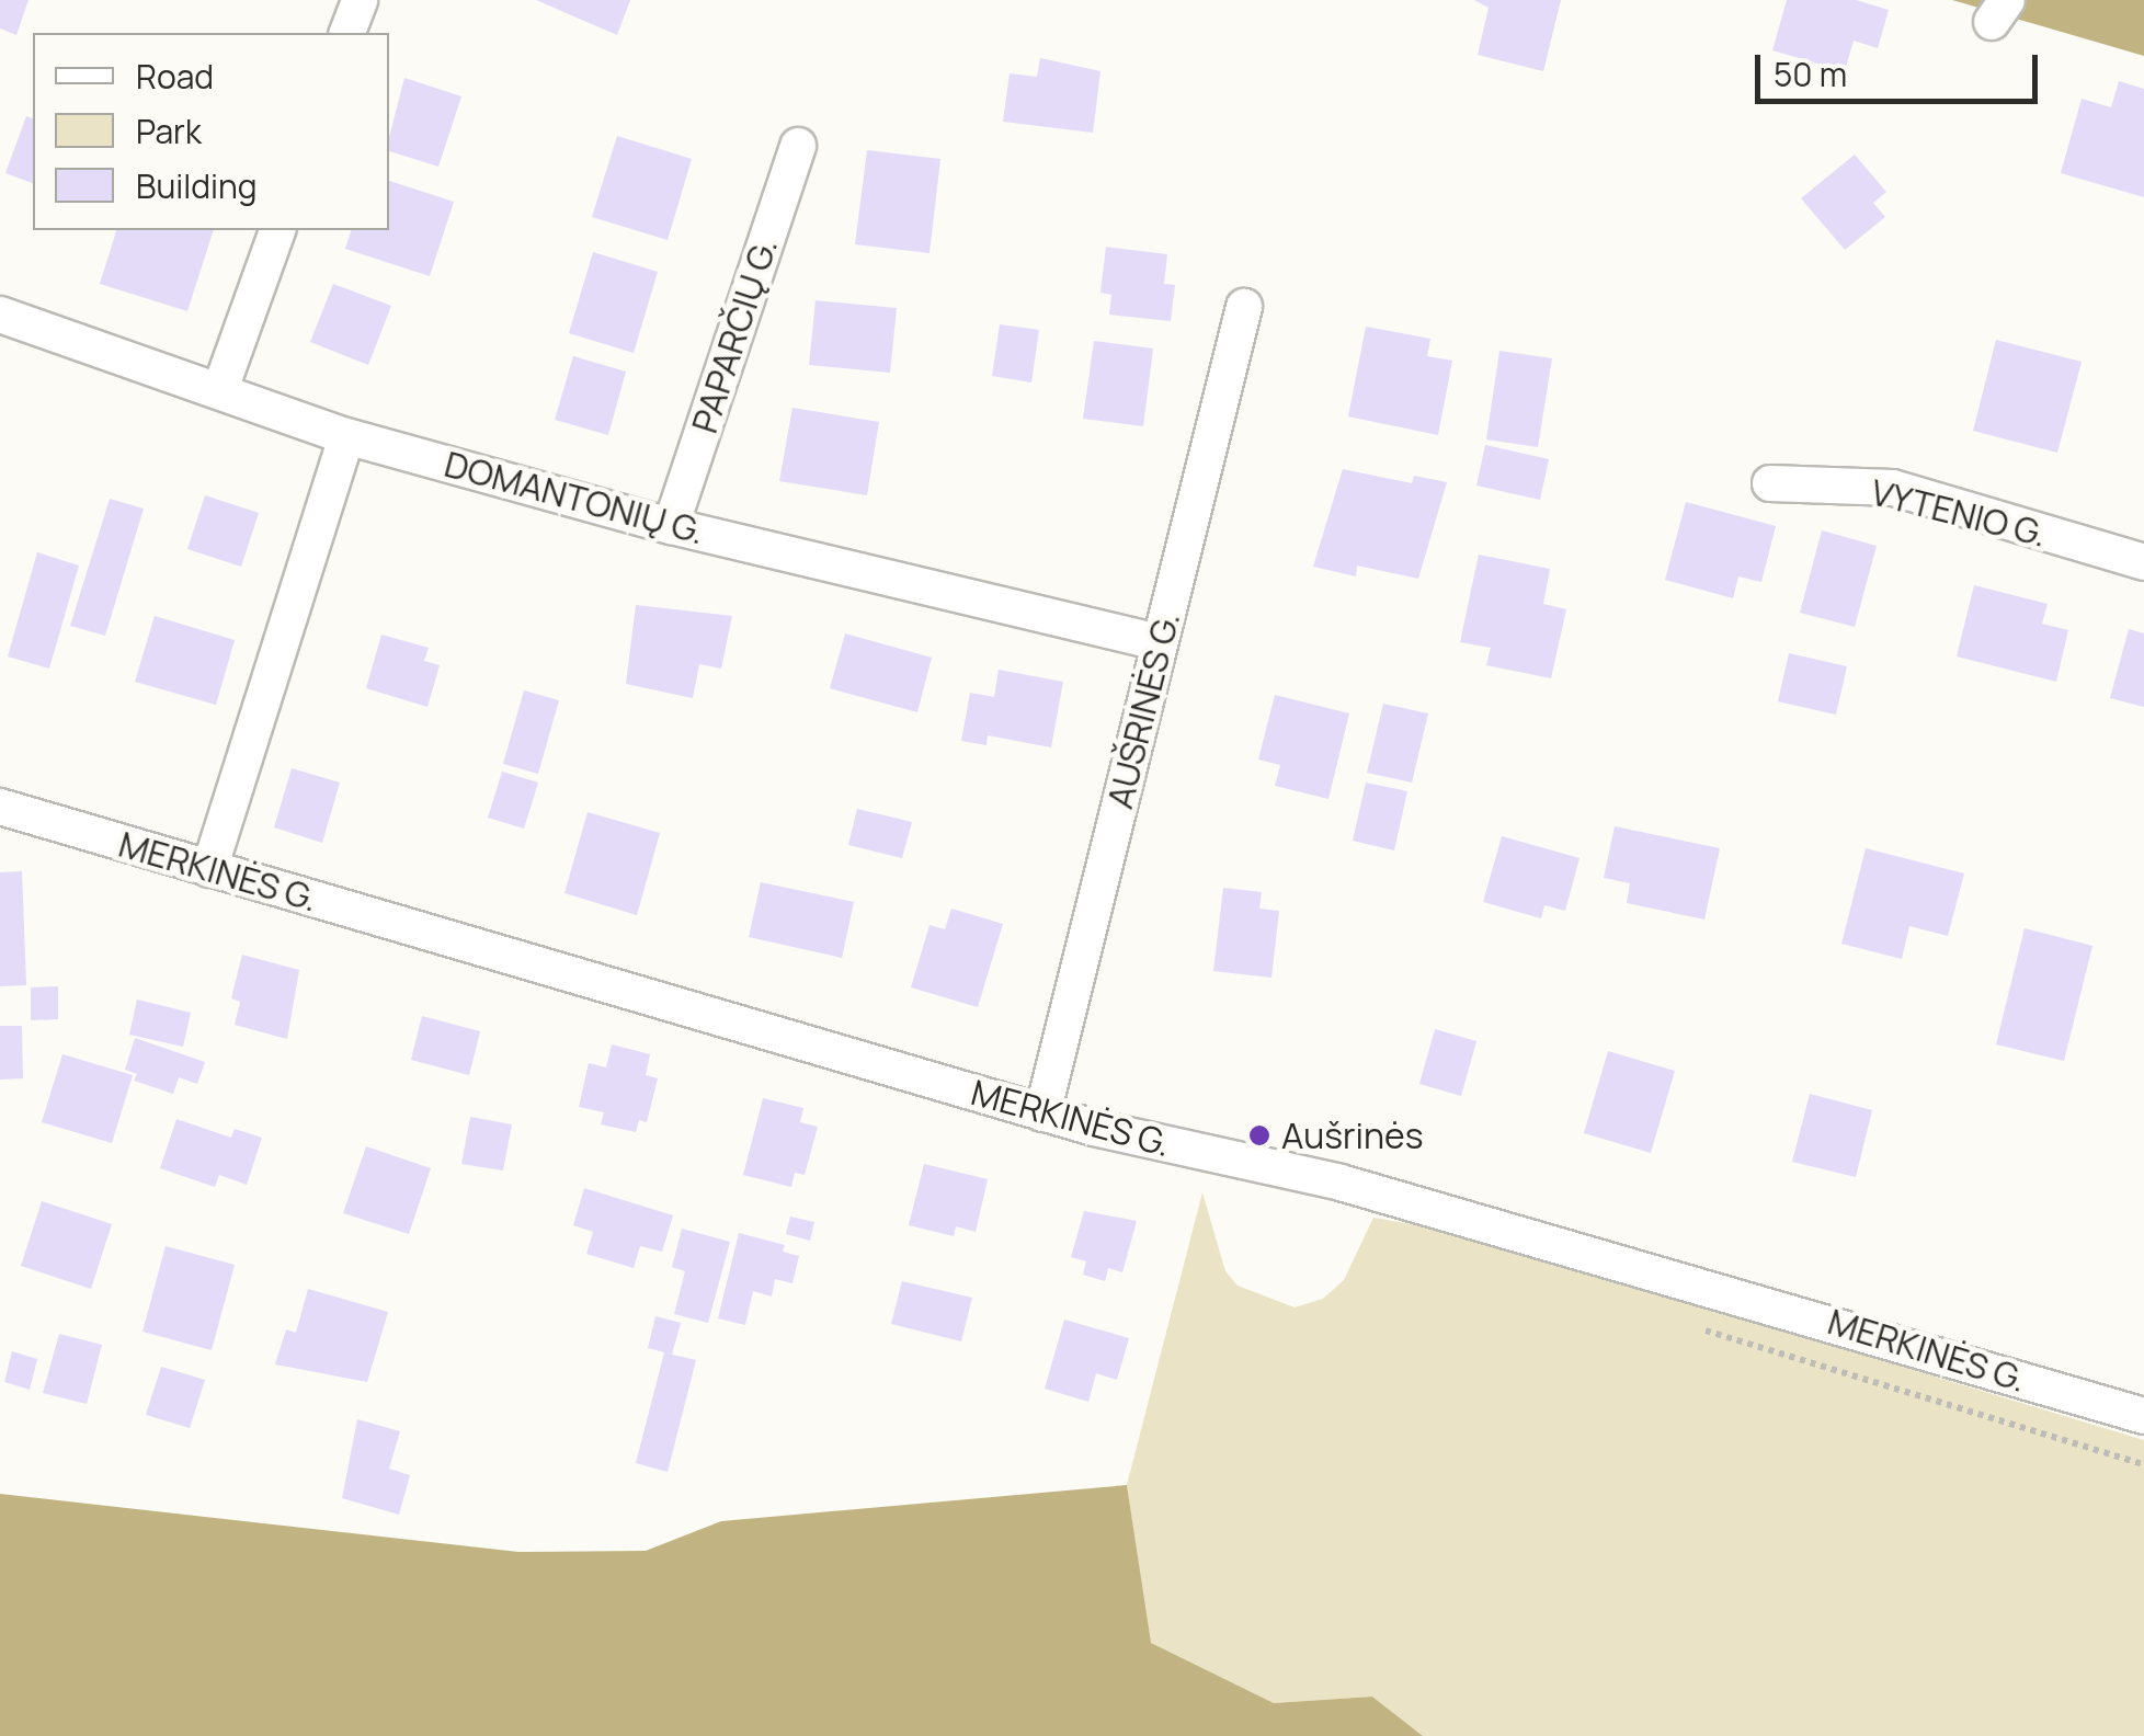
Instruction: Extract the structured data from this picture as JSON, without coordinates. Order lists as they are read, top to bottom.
{
  "streets": {
    "street": [
      "PAPARČIŲ G.",
      "DOMANTONIŲ G.",
      "VYTENIO G.",
      "AUŠRINĖS G.",
      "MERKINĖS G."
    ]
  },
  "crossings": [
    ["PAPARČIŲ G.", "DOMANTONIŲ G."],
    ["DOMANTONIŲ G.", "AUŠRINĖS G."],
    ["AUŠRINĖS G.", "MERKINĖS G."]
  ],
  "places": ["Aušrinės"],
  "legend": ["Road", "Park", "Building"],
  "scale_bar": "50 m"
}
